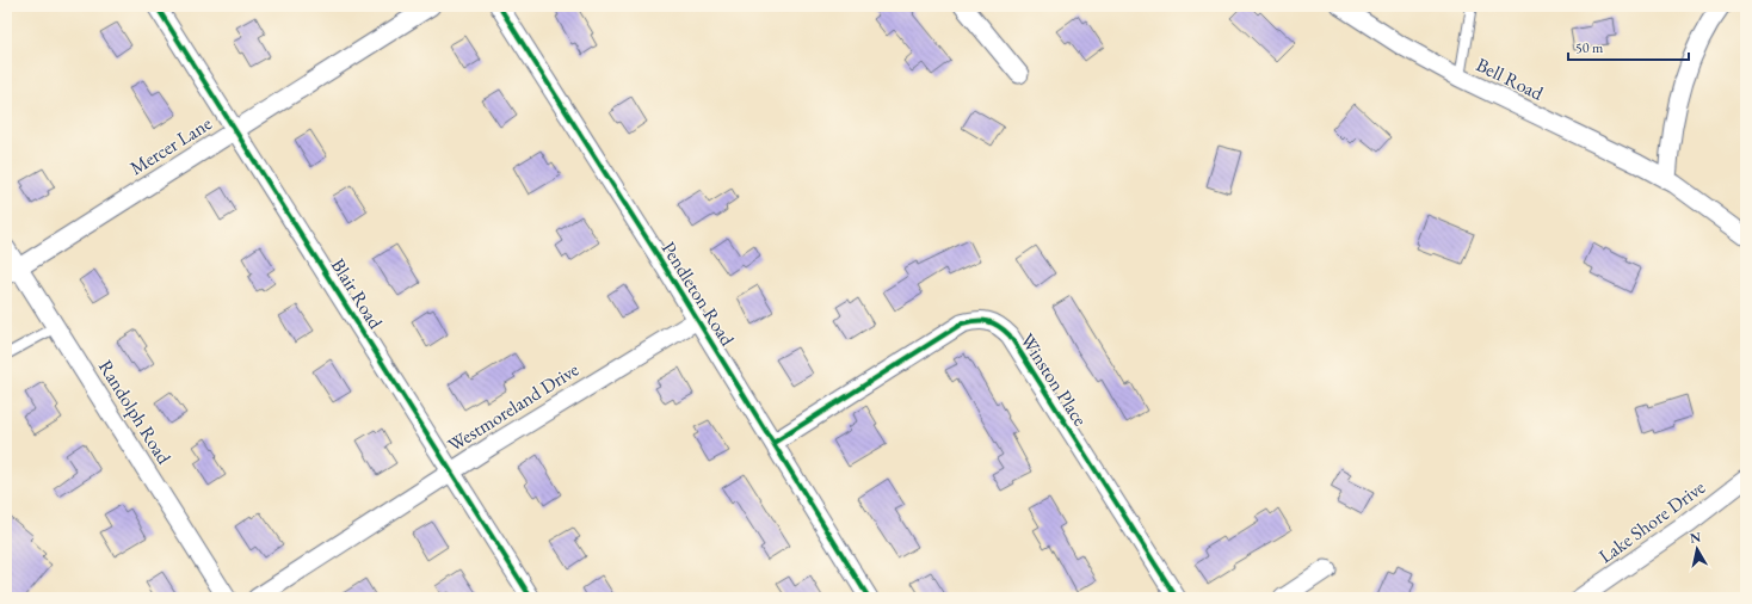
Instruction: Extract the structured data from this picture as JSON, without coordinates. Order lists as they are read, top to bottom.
{
  "streets": {
    "street": [
      "Bell Road",
      "Mercer Lane",
      "Blair Road",
      "Pendleton Road",
      "Winston Place",
      "Westmoreland Drive",
      "Randolph Road",
      "Lake Shore Drive"
    ]
  },
  "crossings": [
    ["Mercer Lane", "Blair Road"],
    ["Mercer Lane", "Randolph Road"],
    ["Blair Road", "Westmoreland Drive"],
    ["Pendleton Road", "Winston Place"],
    ["Pendleton Road", "Westmoreland Drive"]
  ],
  "scale_bar": "50 m",
  "north": "top"
}
